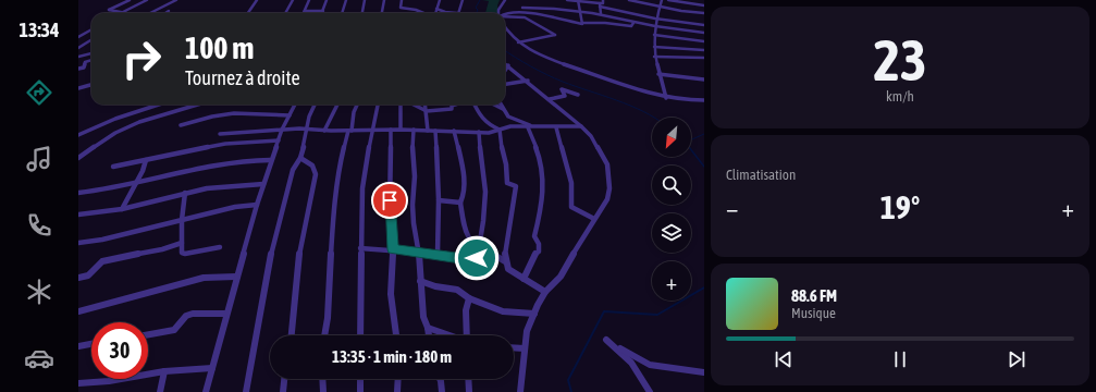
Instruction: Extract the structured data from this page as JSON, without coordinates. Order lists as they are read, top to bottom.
{
  "north": "bottom left",
  "page": {
    "tabs": "13:34",
    "tile": [
      ["23", "km/h"],
      "Climatisation"
    ],
    "turn": ["100 m", "Tournez à droite"],
    "map_buttons": "+",
    "heat": ["−", "19°", "+"],
    "song": ["88.6 FM", "Musique"],
    "limit": "30",
    "trip": "13:35 · 1 min · 180 m"
  }
}
